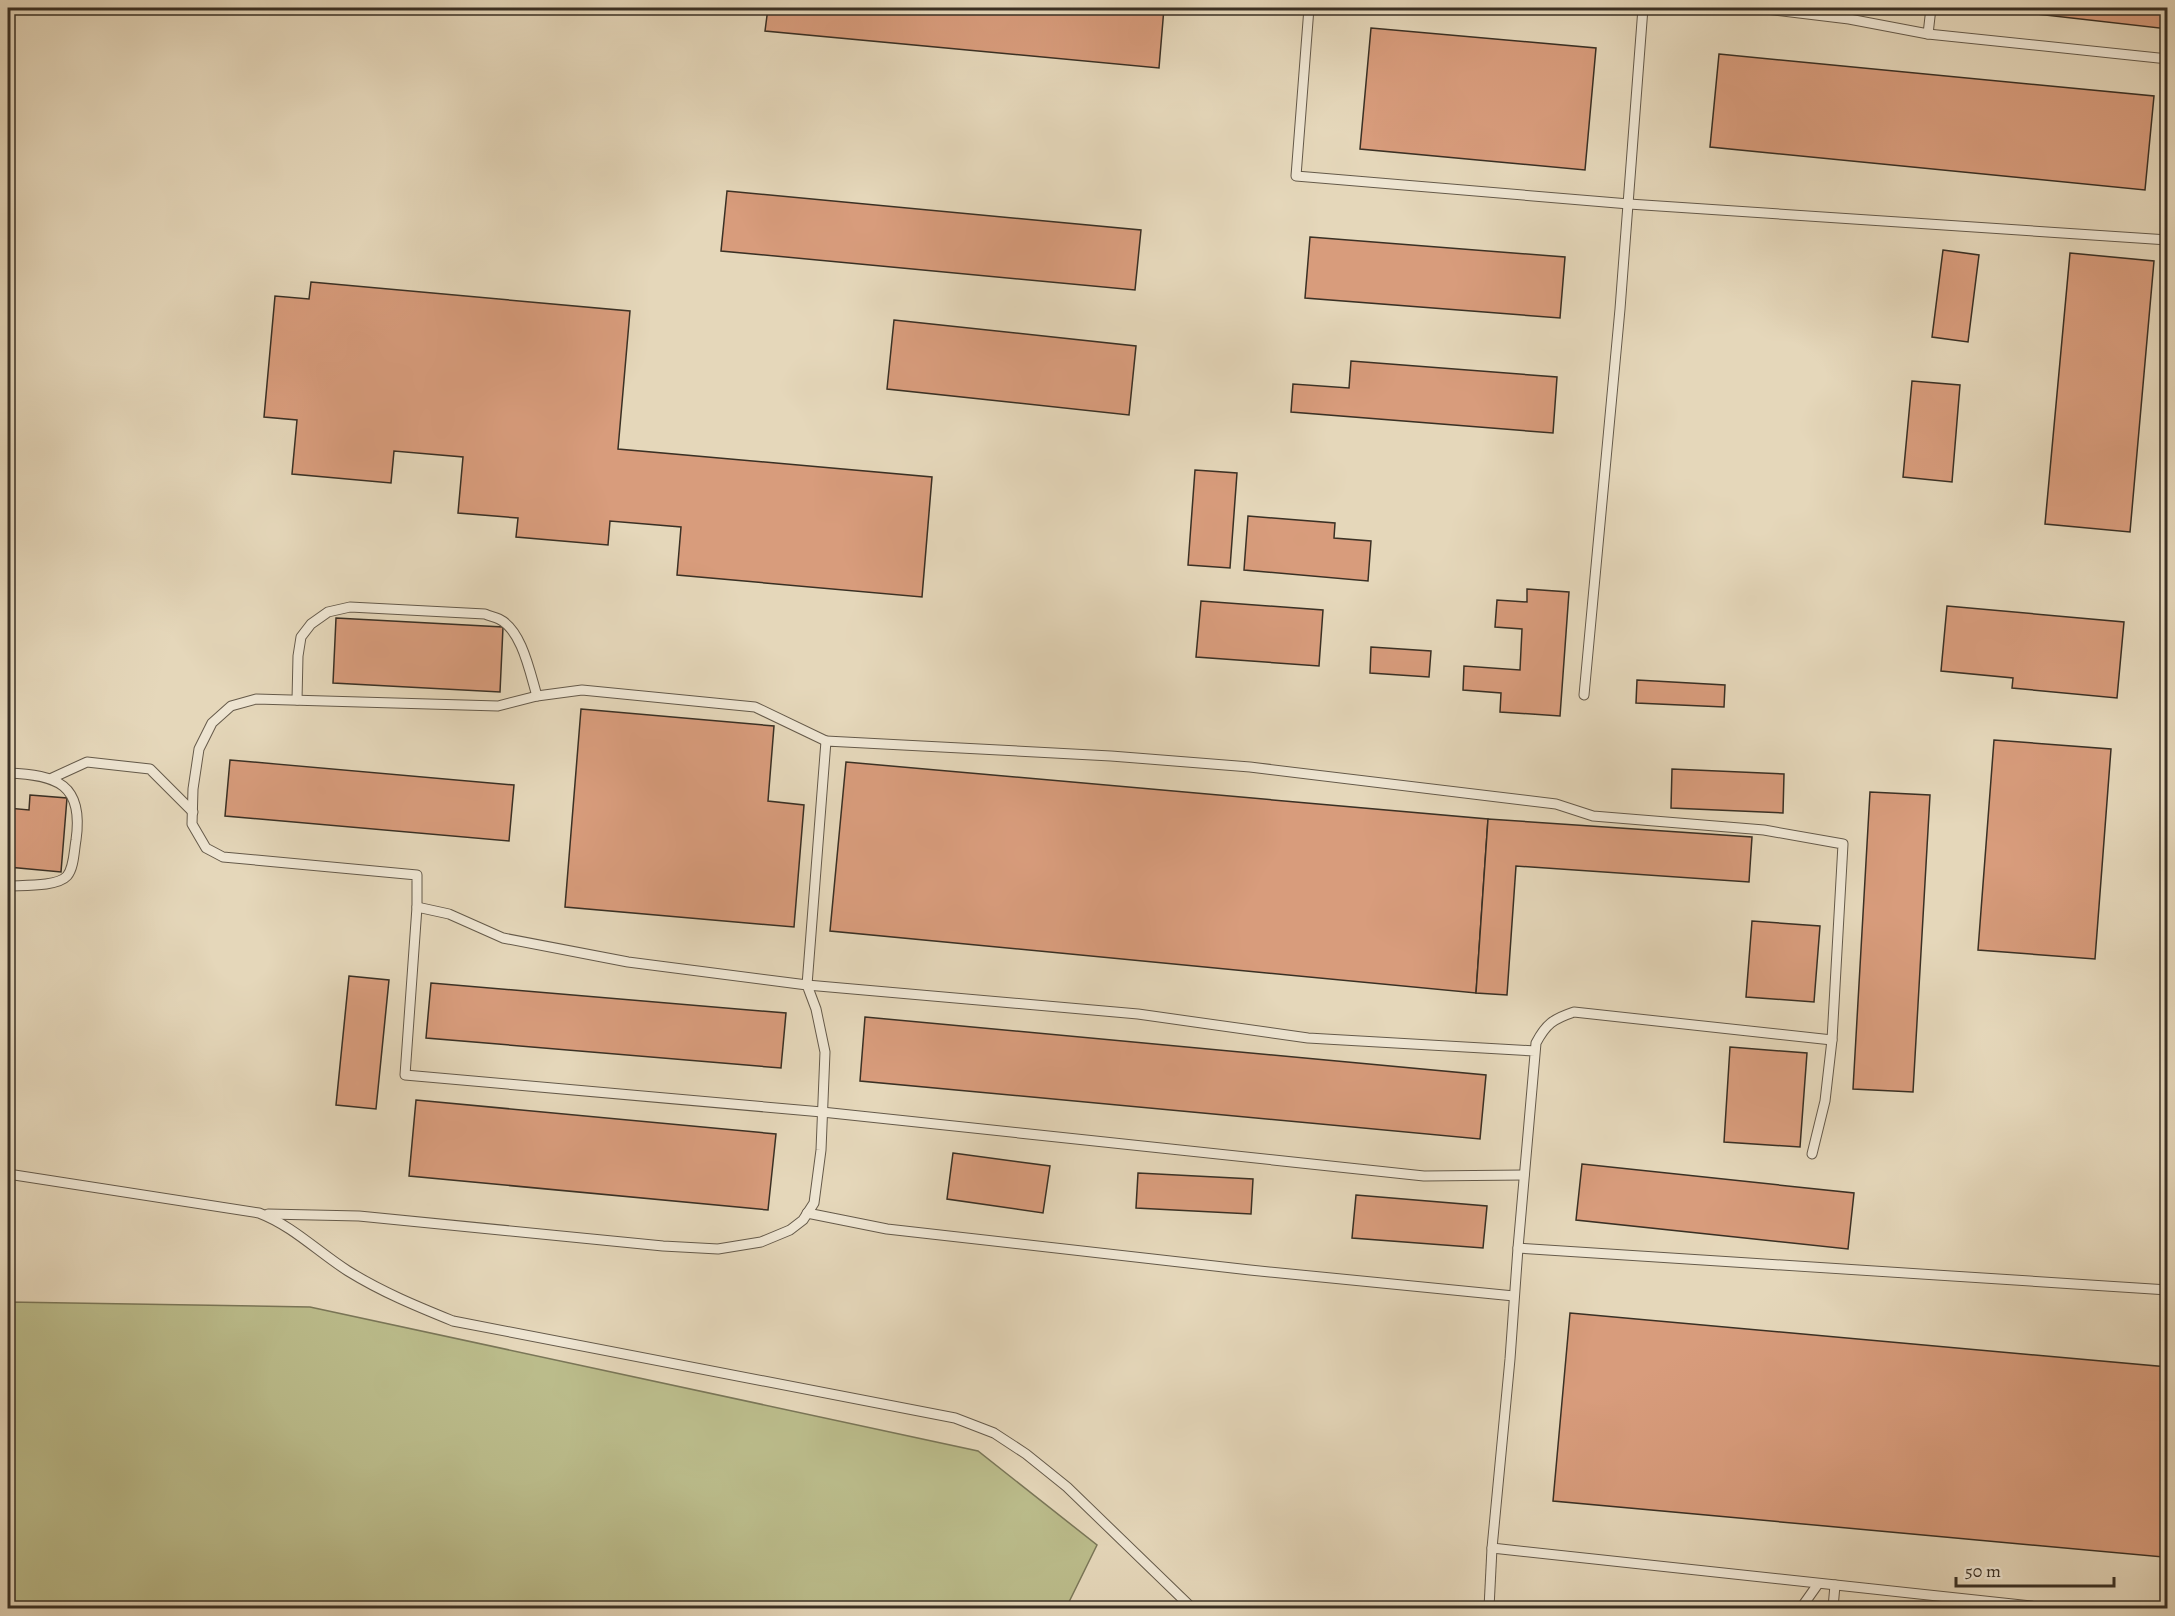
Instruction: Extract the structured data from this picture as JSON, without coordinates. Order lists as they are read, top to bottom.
{
  "scale_bar": "50 m"
}
